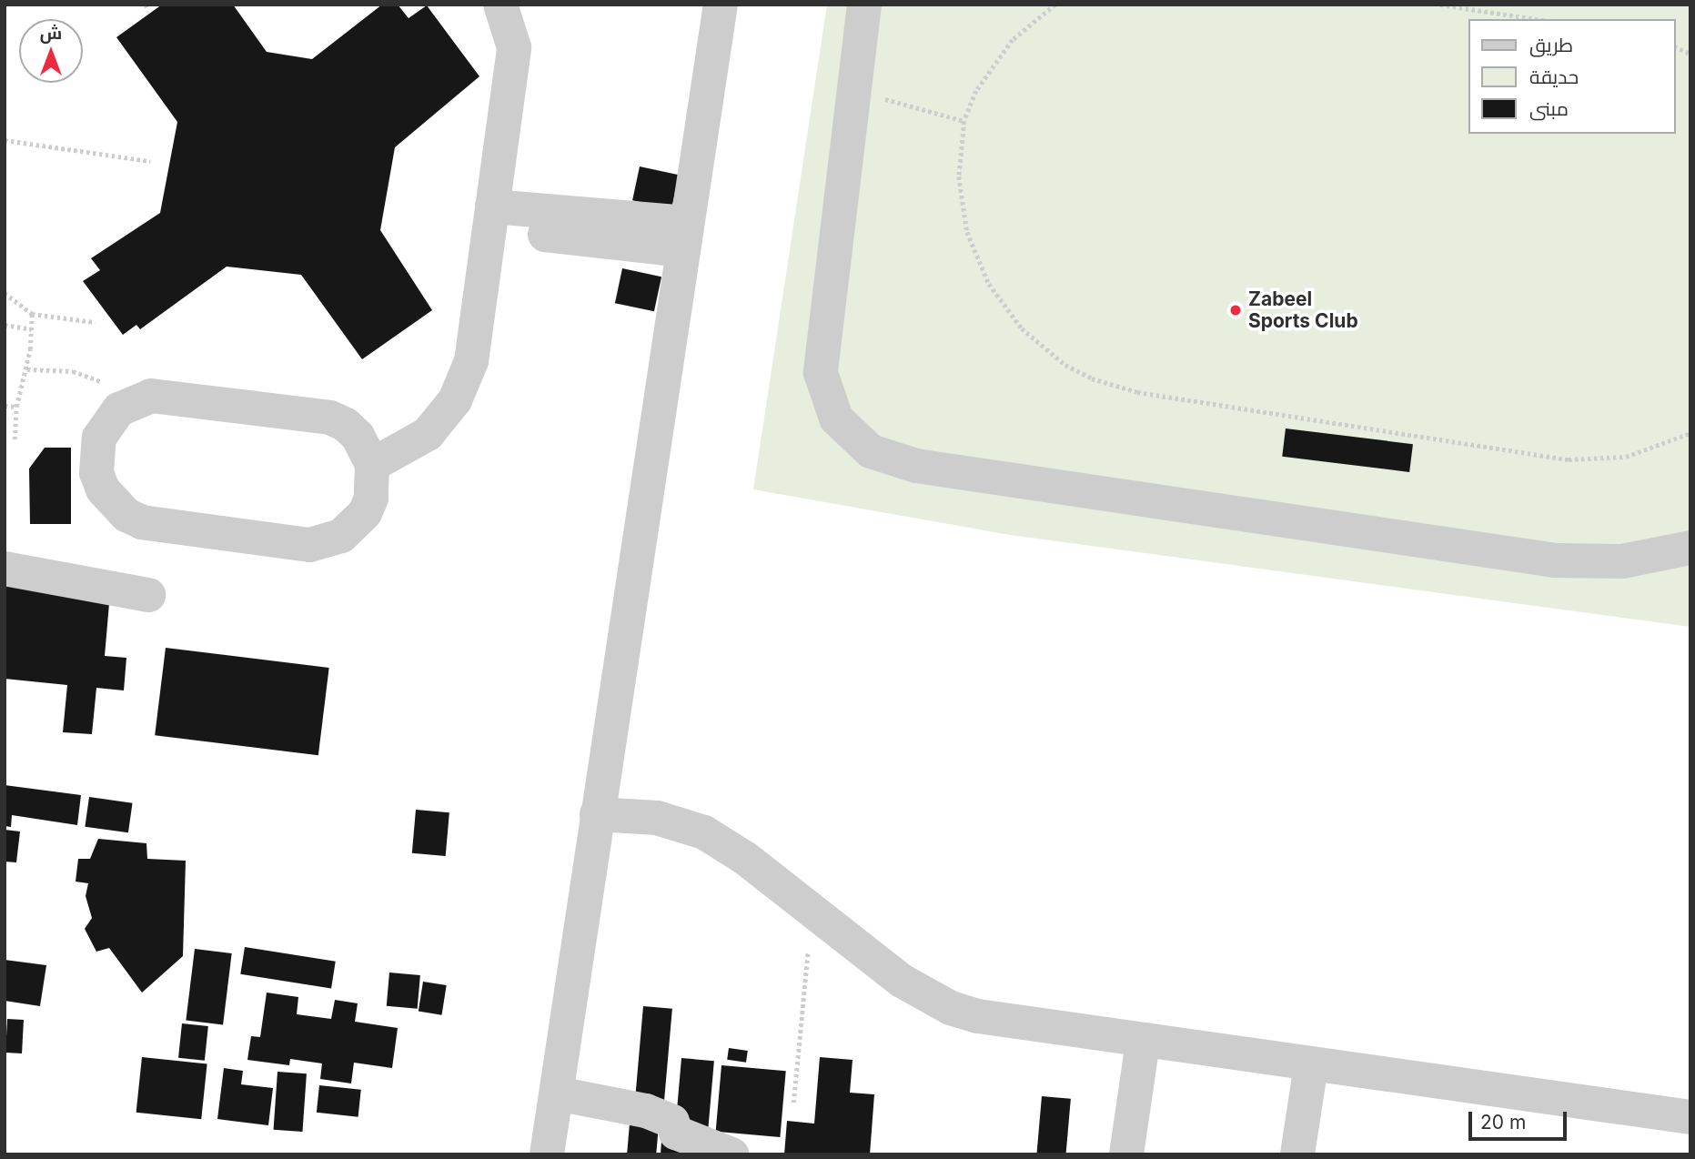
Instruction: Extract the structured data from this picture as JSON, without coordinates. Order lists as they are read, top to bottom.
{
  "places": ["Zabeel Sports Club"],
  "legend": ["طريق", "حديقة", "مبنى"],
  "scale_bar": "20 m",
  "north": "top"
}
